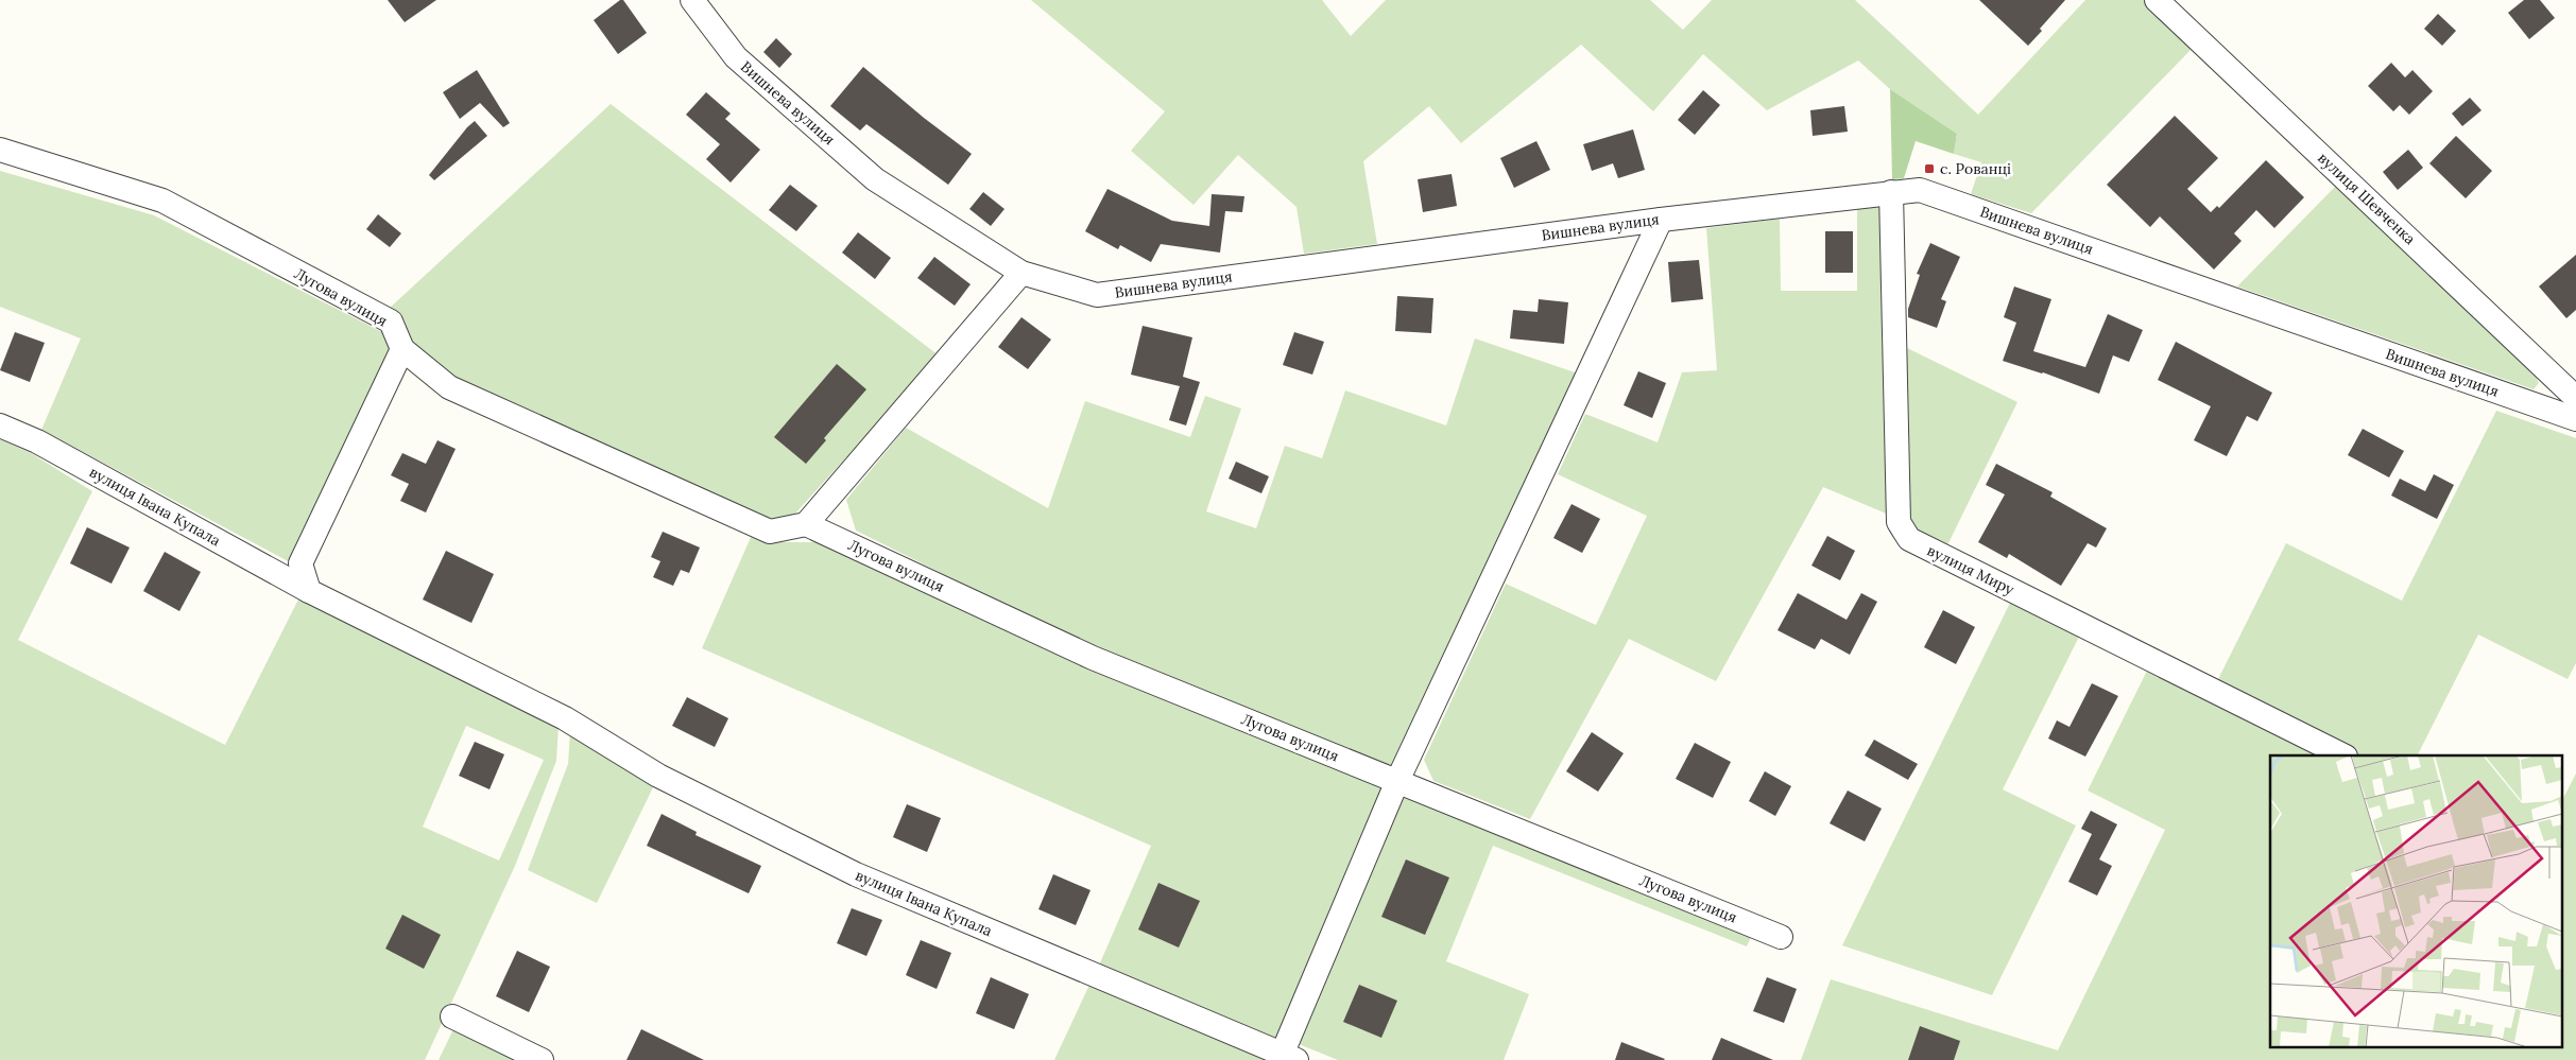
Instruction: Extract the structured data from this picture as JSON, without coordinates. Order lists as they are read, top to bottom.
{
  "streets": {
    "street": [
      "Вишнева вулиця",
      "вулиця Шевченка",
      "Лугова вулиця",
      "вулиця Івана Купала",
      "вулиця Миру"
    ]
  },
  "crossings": [
    ["Вишнева вулиця", "вулиця Миру"]
  ],
  "places": {
    "transit": ["с. Рованці"]
  }
}
